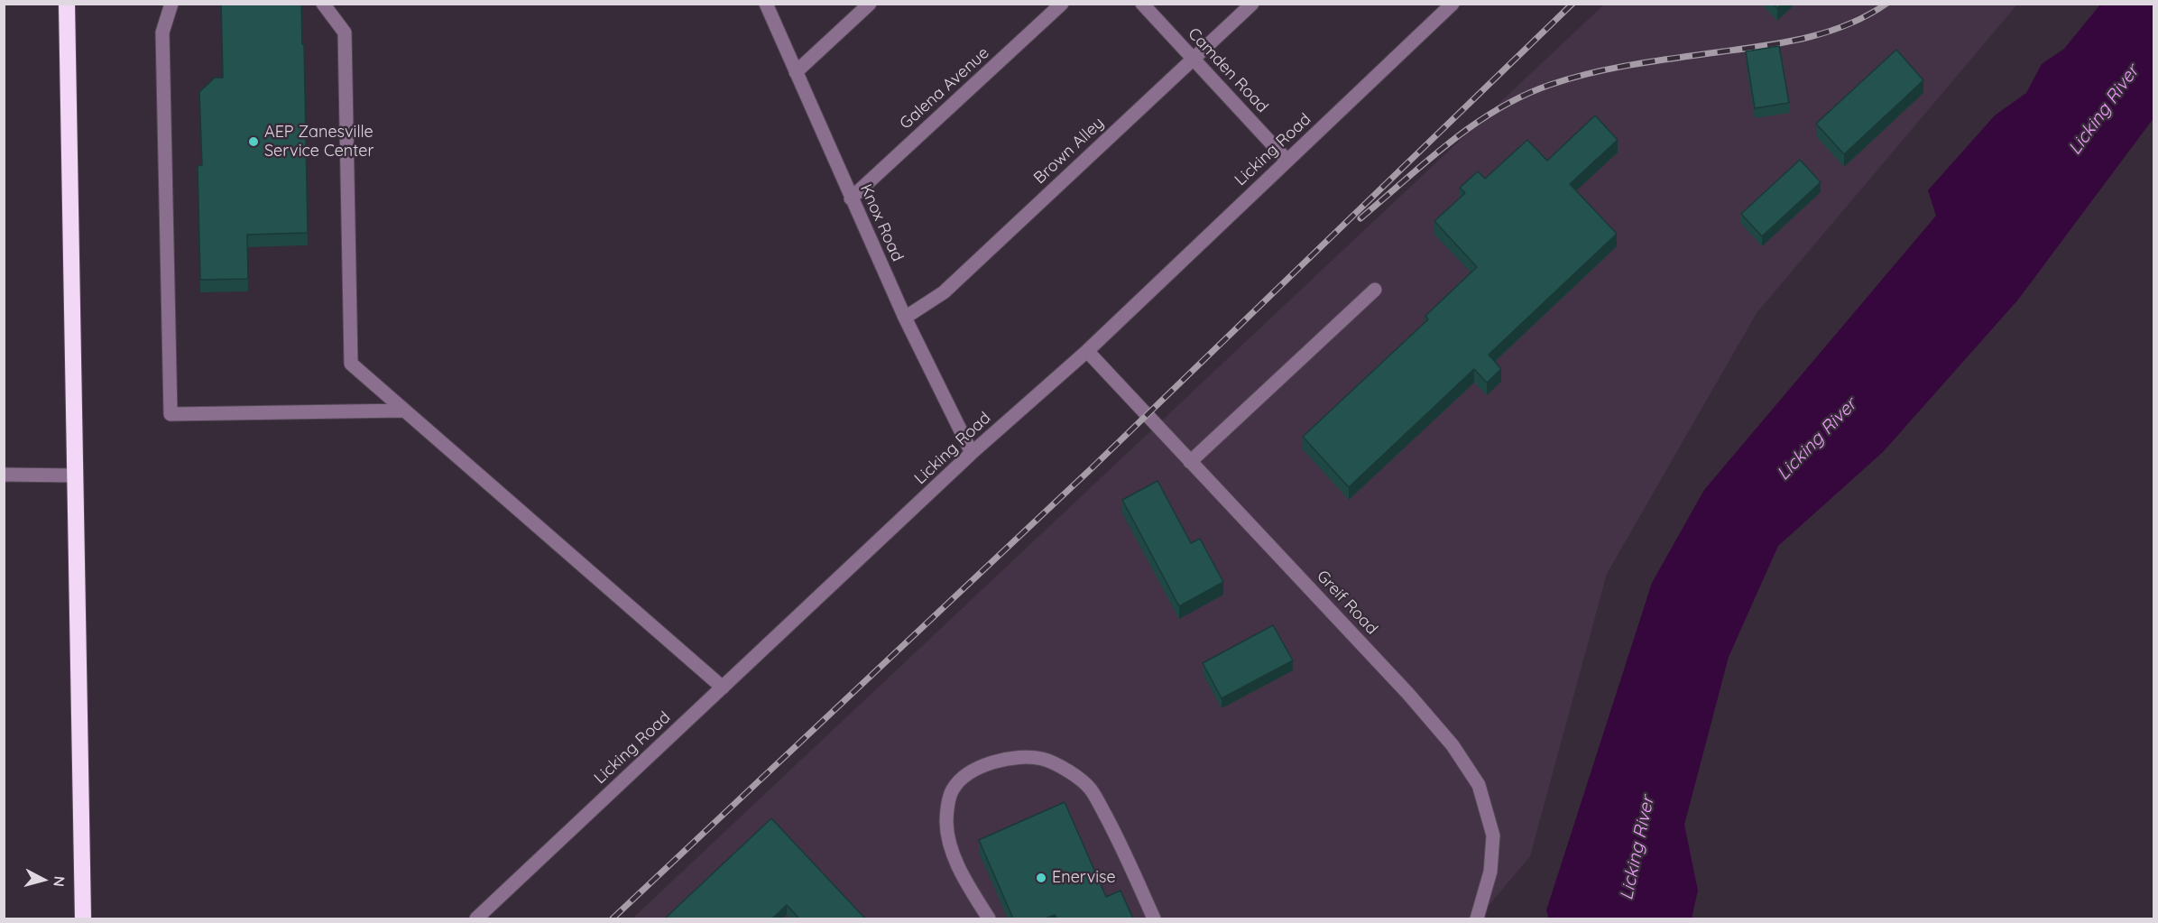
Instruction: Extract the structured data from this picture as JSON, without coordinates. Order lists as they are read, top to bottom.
{
  "streets": {
    "street": [
      "Camden Road",
      "Galena Avenue",
      "Licking Road",
      "Brown Alley",
      "Knox Road",
      "Greif Road"
    ]
  },
  "crossings": [
    ["Camden Road", "Licking Road"],
    ["Camden Road", "Brown Alley"],
    ["Galena Avenue", "Knox Road"],
    ["Licking Road", "Knox Road"],
    ["Licking Road", "Greif Road"],
    ["Brown Alley", "Knox Road"]
  ],
  "water": ["Licking River"],
  "places": ["AEP Zanesville Service Center", "Enervise"],
  "north": "right"
}
